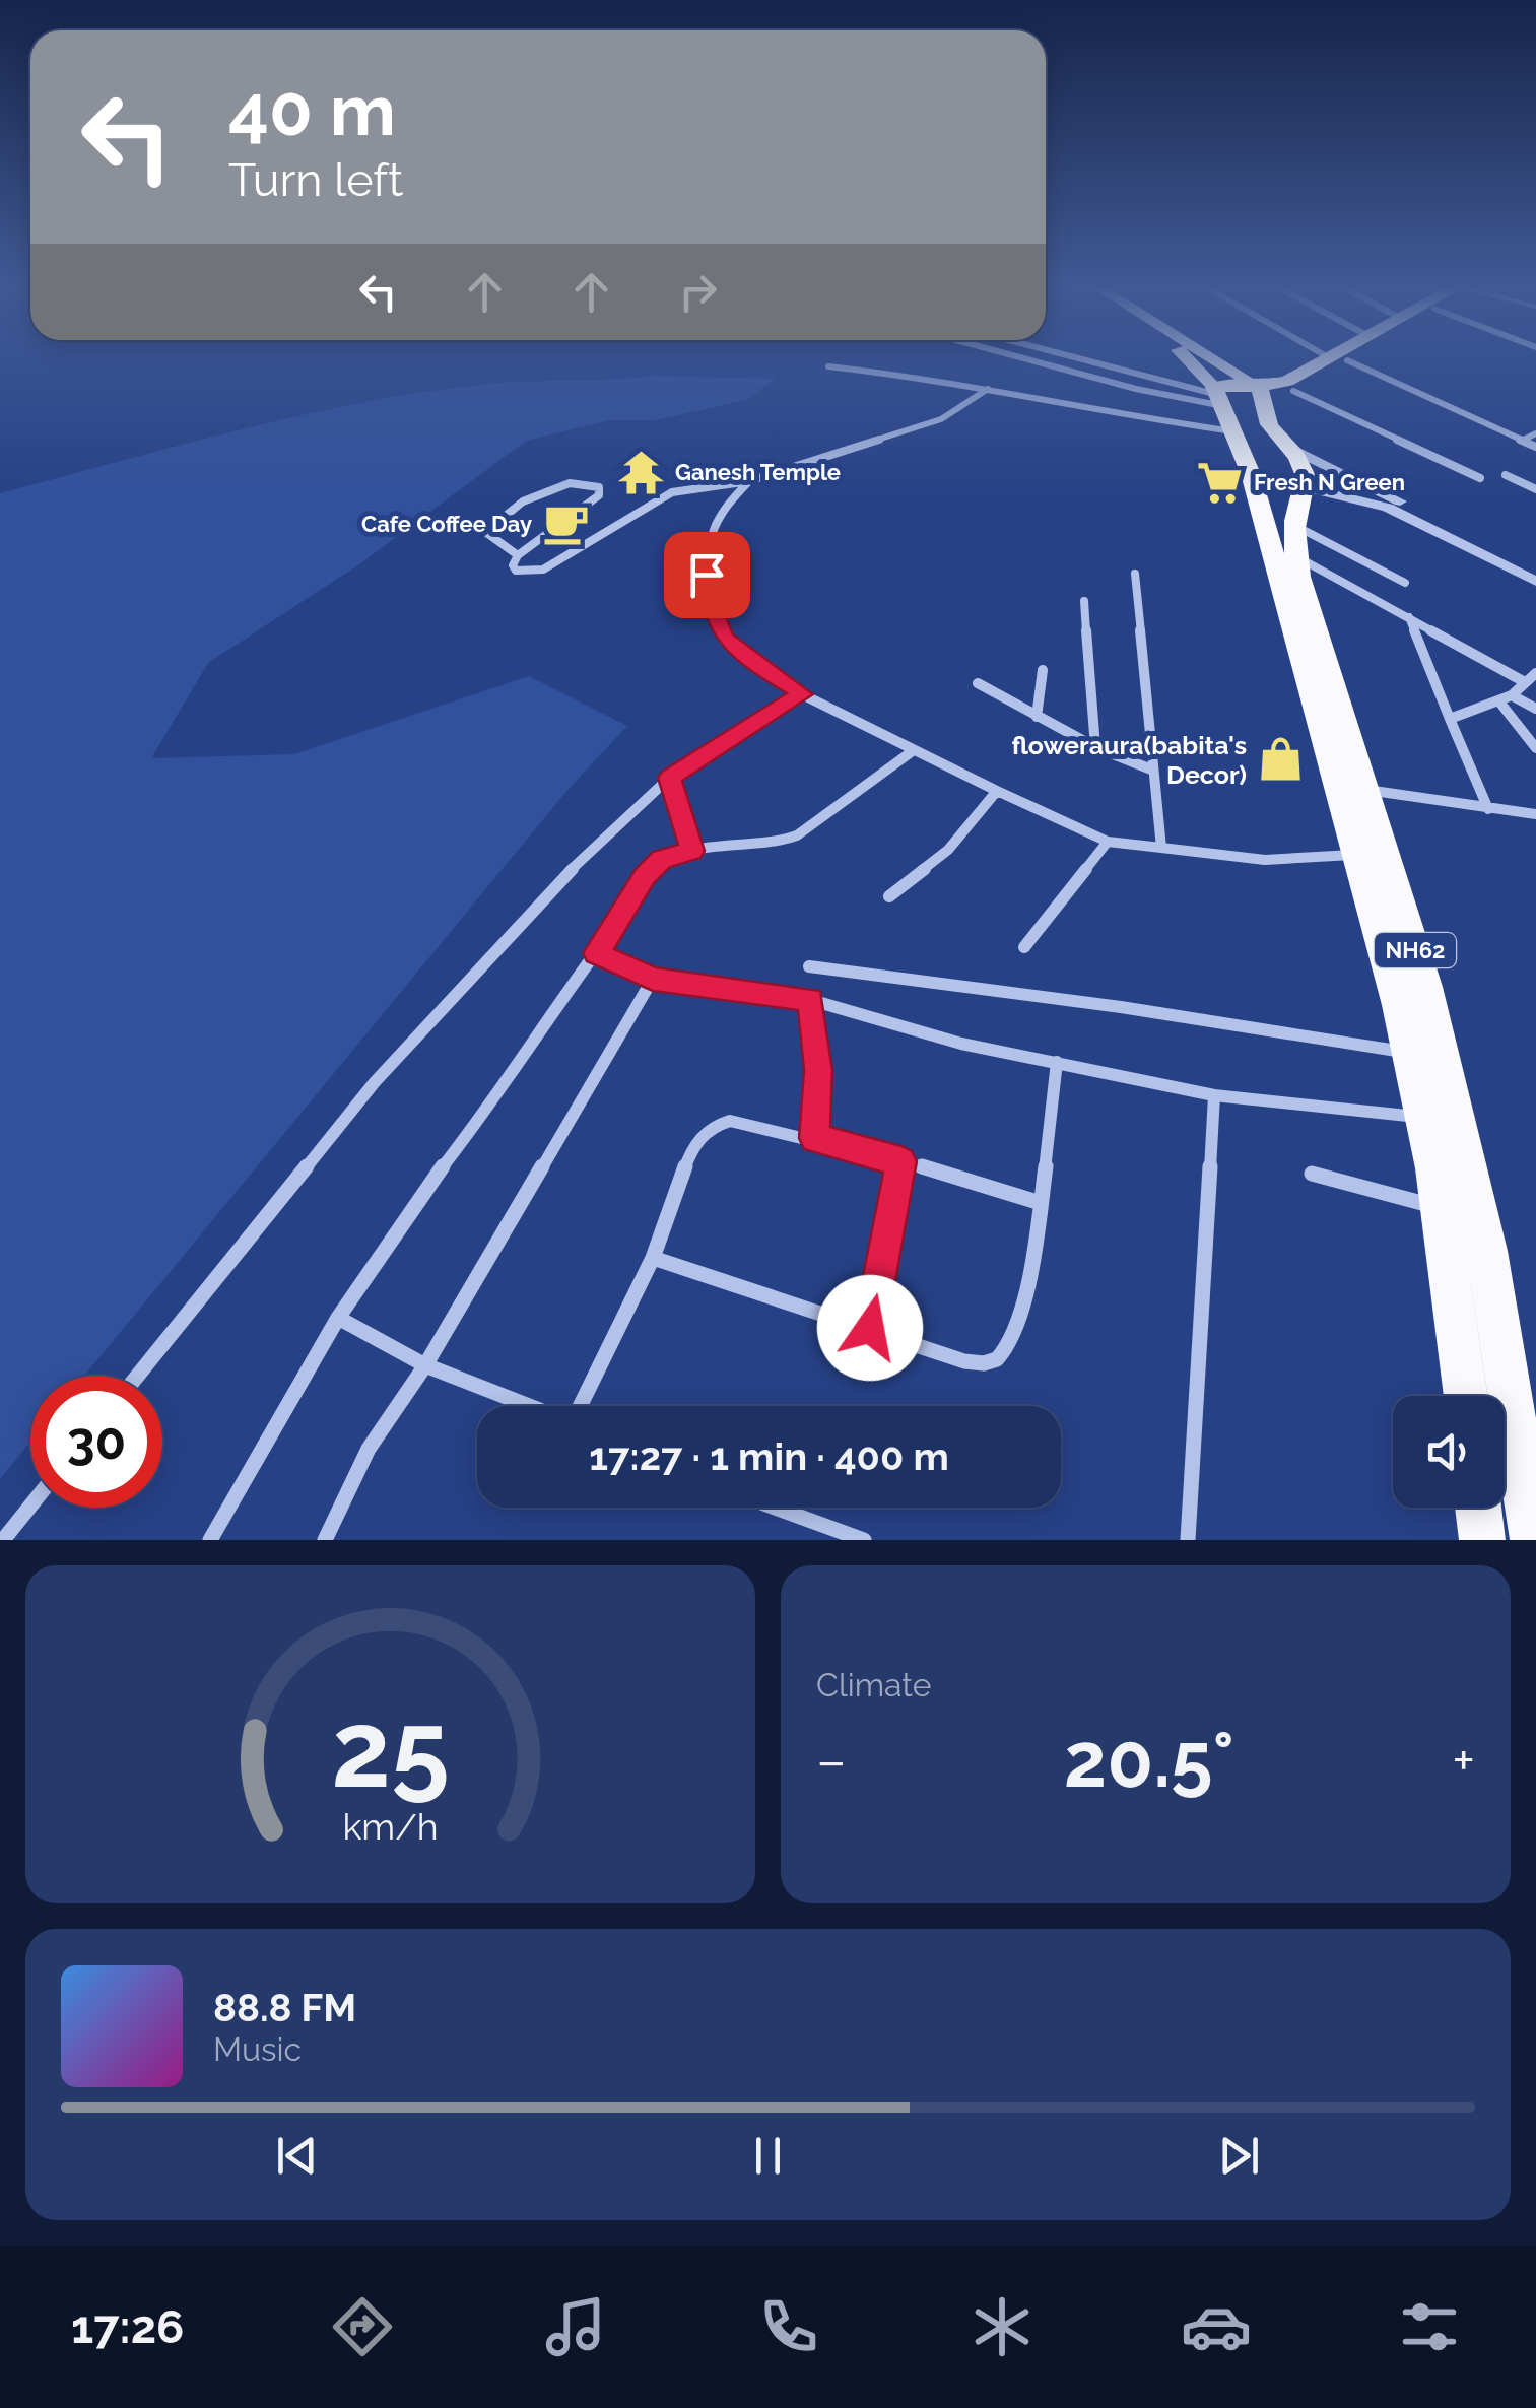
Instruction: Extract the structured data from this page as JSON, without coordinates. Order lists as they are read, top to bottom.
{
  "streets": {
    "highway": ["NH62"]
  },
  "places": {
    "temple": ["Ganesh Temple"],
    "supermarket": ["Fresh N Green"],
    "cafe": ["Cafe Coffee Day"],
    "shop": ["floweraura(babita's Decor)"]
  },
  "page": {
    "turn": ["40 m", "Turn left"],
    "limit": "30",
    "trip": "17:27 · 1 min · 400 m",
    "tile": "Climate",
    "heat": ["−", "20.5°", "+"],
    "song": ["88.8 FM", "Music"],
    "tabs": "17:26",
    "gauge": ["25", "km/h"]
  }
}
